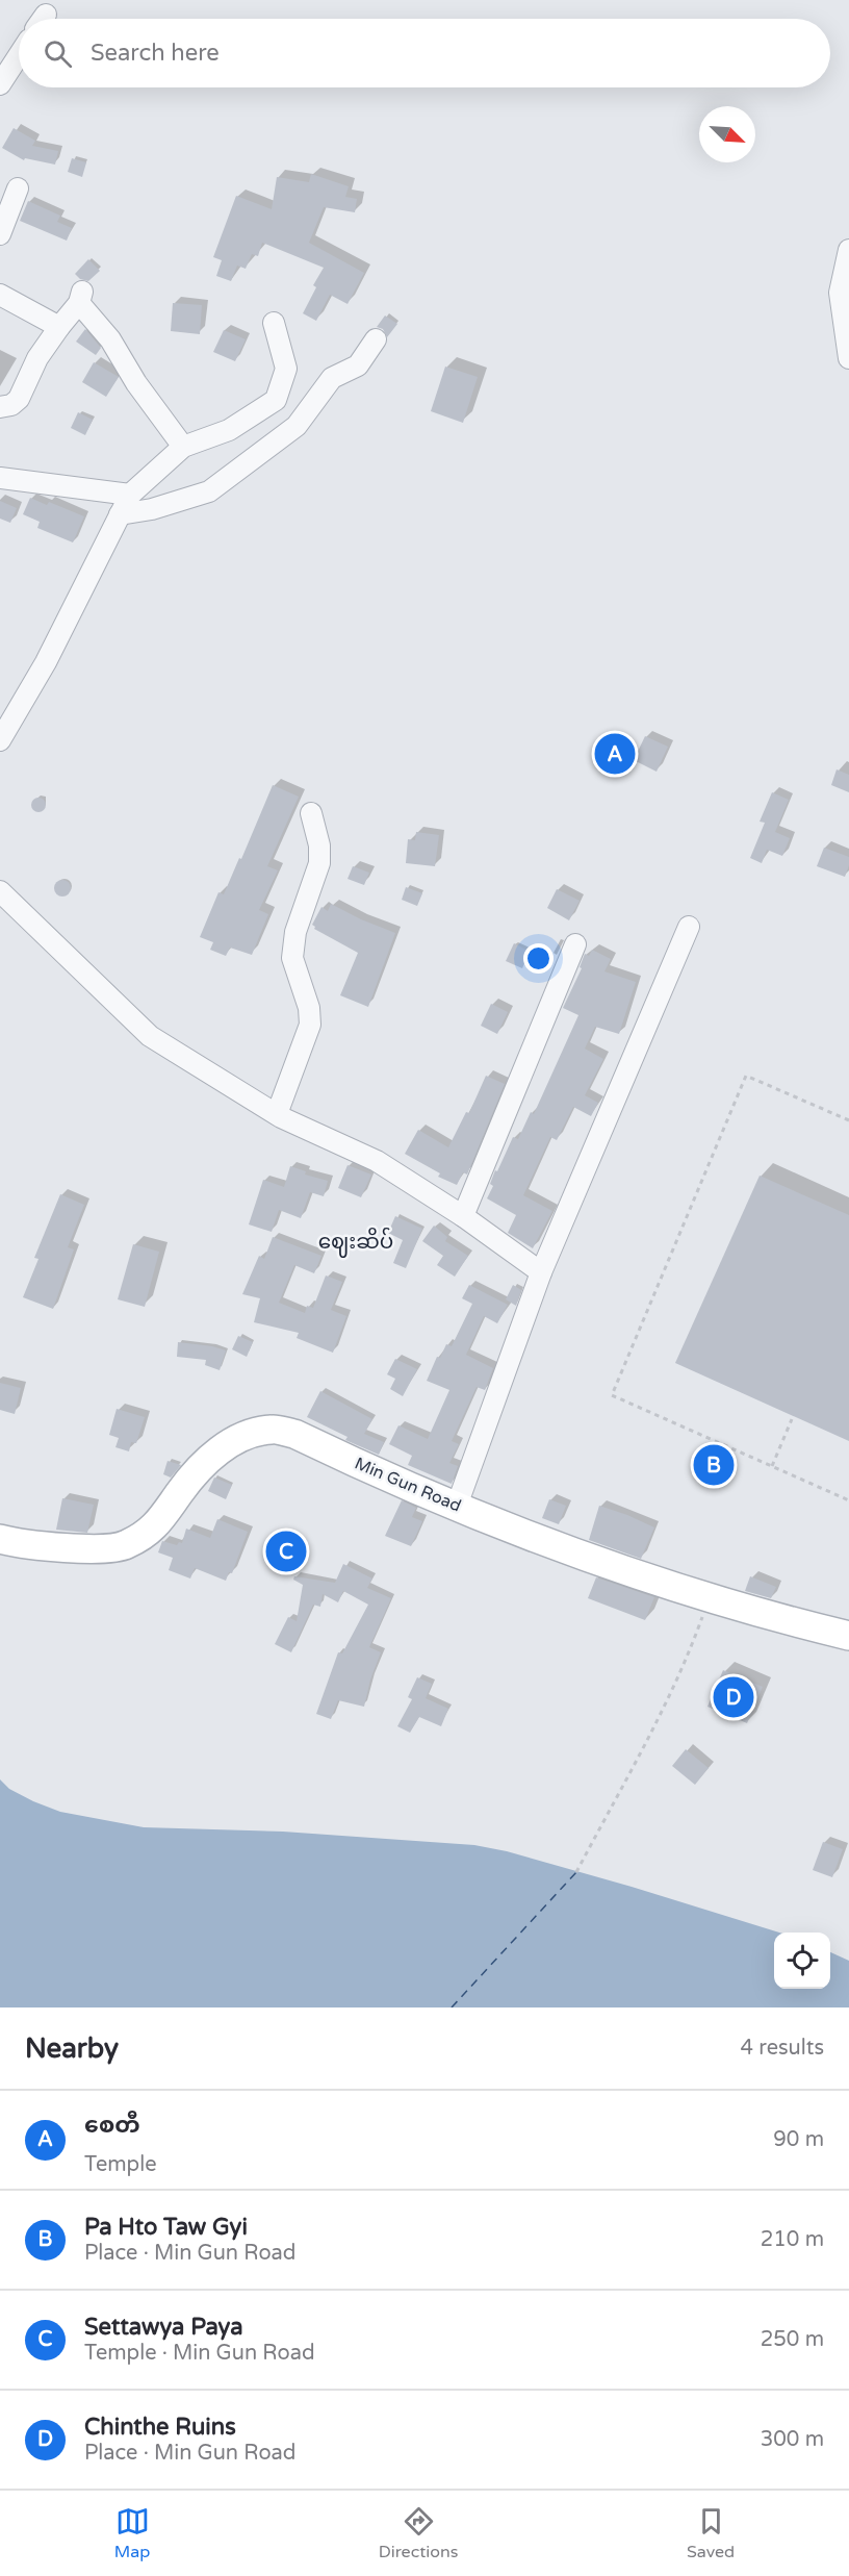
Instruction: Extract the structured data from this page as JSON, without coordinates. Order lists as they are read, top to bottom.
{
  "streets": {
    "street": ["Min Gun Road"]
  },
  "districts": ["ဈေးဆိပ်"],
  "north": "bottom right",
  "page": {
    "search": "Search here",
    "pins": [
      "A",
      "B",
      "C",
      "D"
    ],
    "heading": ["Nearby", "4 results"],
    "list": [
      {
        "mark": "A",
        "name": "စေတီ",
        "note": "Temple",
        "value": "90 m"
      },
      {
        "mark": "B",
        "name": "Pa Hto Taw Gyi",
        "note": "Place · Min Gun Road",
        "value": "210 m"
      },
      {
        "mark": "C",
        "name": "Settawya Paya",
        "note": "Temple · Min Gun Road",
        "value": "250 m"
      },
      {
        "mark": "D",
        "name": "Chinthe Ruins",
        "note": "Place · Min Gun Road",
        "value": "300 m"
      }
    ],
    "nav": ["Map", "Directions", "Saved"]
  }
}
